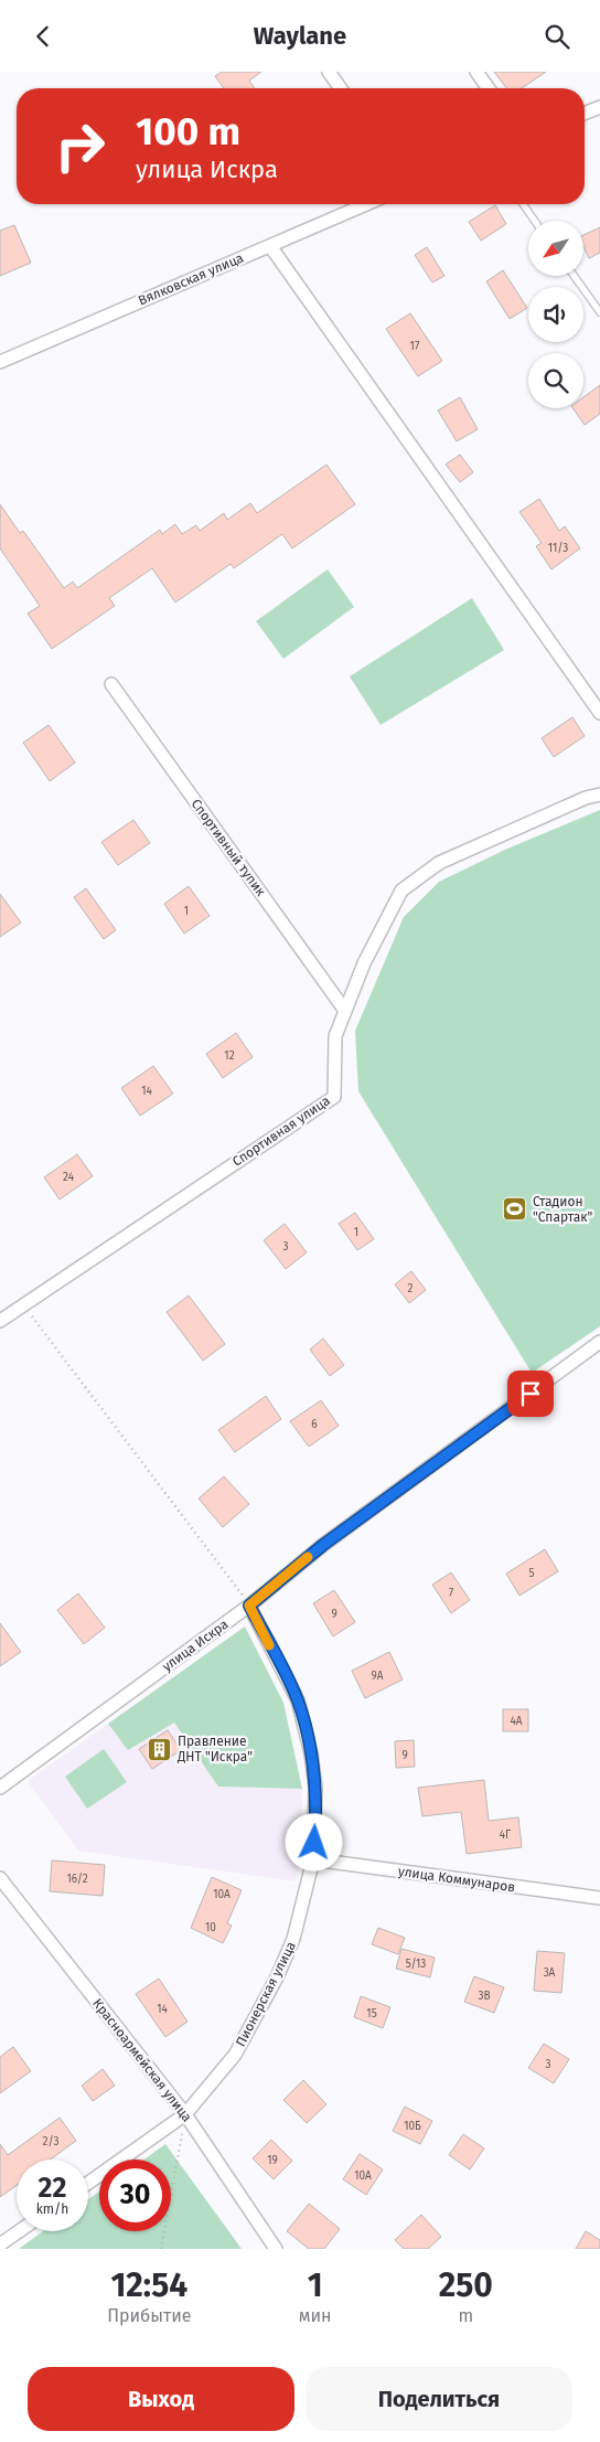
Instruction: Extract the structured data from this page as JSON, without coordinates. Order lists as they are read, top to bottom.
{
  "streets": {
    "street": [
      "Вялковская улица",
      "Спортивный тупик",
      "Спортивная улица",
      "улица Искра",
      "улица Коммунаров",
      "Пионерская улица",
      "Красноармейская улица"
    ]
  },
  "crossings": [
    ["Спортивный тупик", "Спортивная улица"],
    ["улица Искра", "Пионерская улица"],
    ["улица Коммунаров", "Пионерская улица"],
    ["Пионерская улица", "Красноармейская улица"]
  ],
  "places": {
    "sports": ["Стадион \"Спартак\""],
    "building": ["Правление ДНТ \"Искра\""]
  },
  "house_numbers": [
    "17",
    "11/3",
    "1",
    "12",
    "14",
    "24",
    "1",
    "3",
    "2",
    "6",
    "5",
    "7",
    "9",
    "9А",
    "4А",
    "9",
    "4Г",
    "16/2",
    "10А",
    "10",
    "5/13",
    "3А",
    "3В",
    "14",
    "15",
    "3",
    "10Б",
    "2/3",
    "19",
    "10А"
  ],
  "north": "bottom left",
  "page": {
    "header": "Waylane",
    "turn": ["100 m", "улица Искра"],
    "speed": "22 km/h",
    "limit": "30",
    "eta": [
      "12:54",
      "Прибытие",
      "1",
      "мин",
      "250",
      "m"
    ],
    "buttons": ["Выход", "Поделиться"]
  }
}
